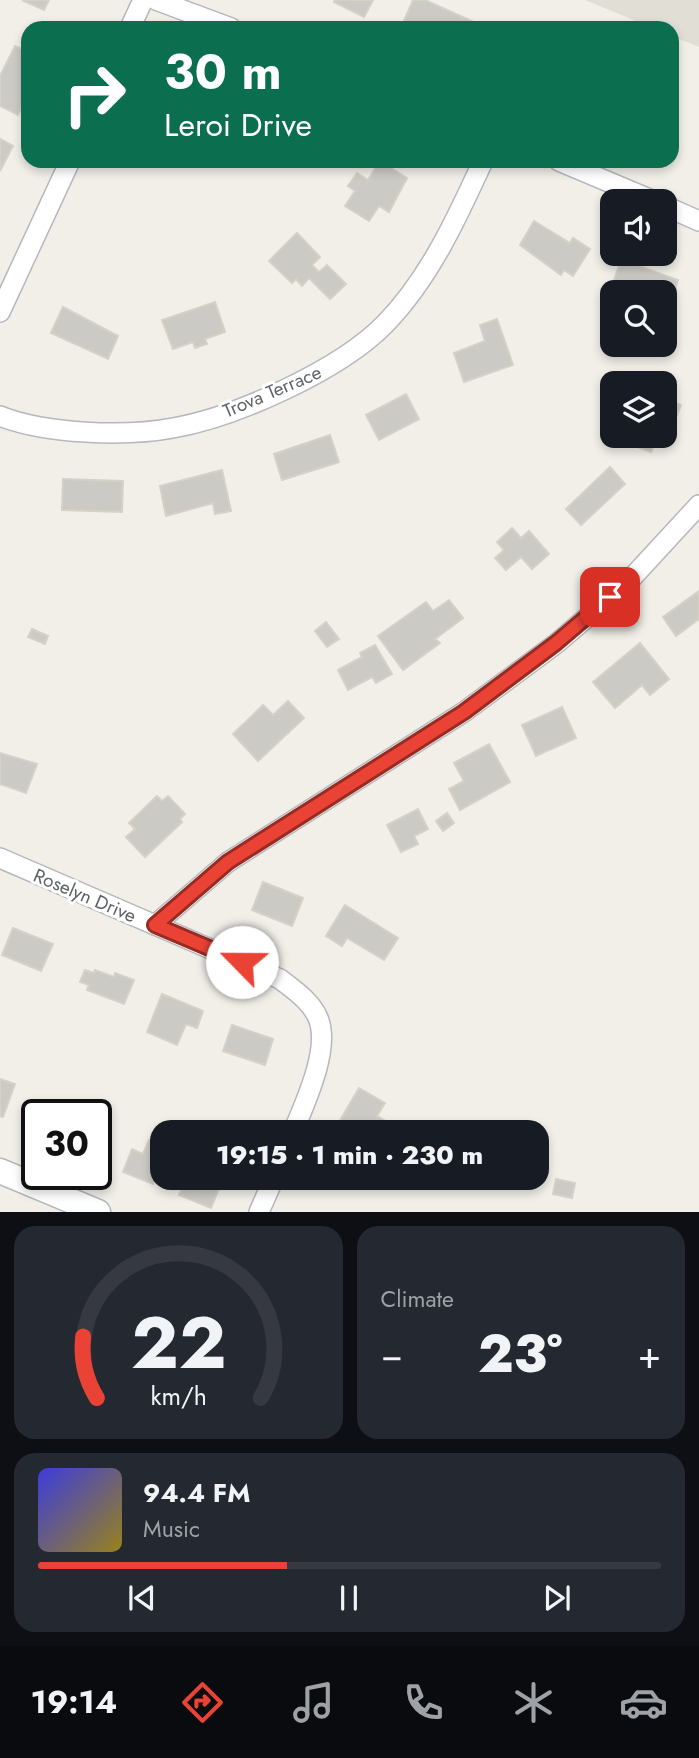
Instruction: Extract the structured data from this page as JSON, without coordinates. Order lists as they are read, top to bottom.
{
  "streets": {
    "street": ["Trova Terrace", "Roselyn Drive"]
  },
  "page": {
    "turn": ["30 m", "Leroi Drive"],
    "limit": "30",
    "trip": "19:15 · 1 min · 230 m",
    "tile": "Climate",
    "heat": ["−", "23°", "+"],
    "song": ["94.4 FM", "Music"],
    "tabs": "19:14",
    "gauge": ["22", "km/h"]
  }
}
